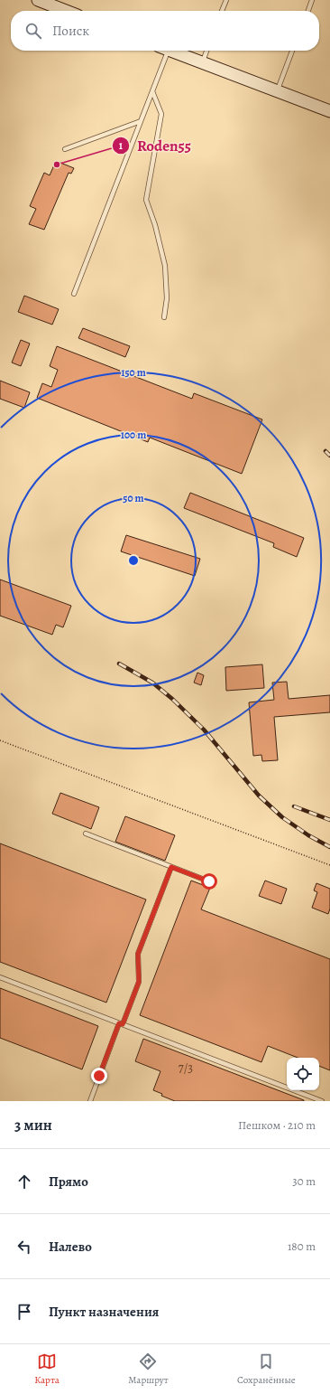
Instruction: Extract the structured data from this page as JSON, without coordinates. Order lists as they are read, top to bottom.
{
  "places": ["Roden55"],
  "house_numbers": ["7/3"],
  "page": {
    "search": "Поиск",
    "heading": ["3 мин", "Пешком · 210 m"],
    "list": [
      ["Прямо", "30 m"],
      ["Налево", "180 m"],
      "Пункт назначения"
    ],
    "nav": ["Карта", "Маршрут", "Сохранённые"]
  },
  "rings": ["150 m", "100 m", "50 m"]
}
